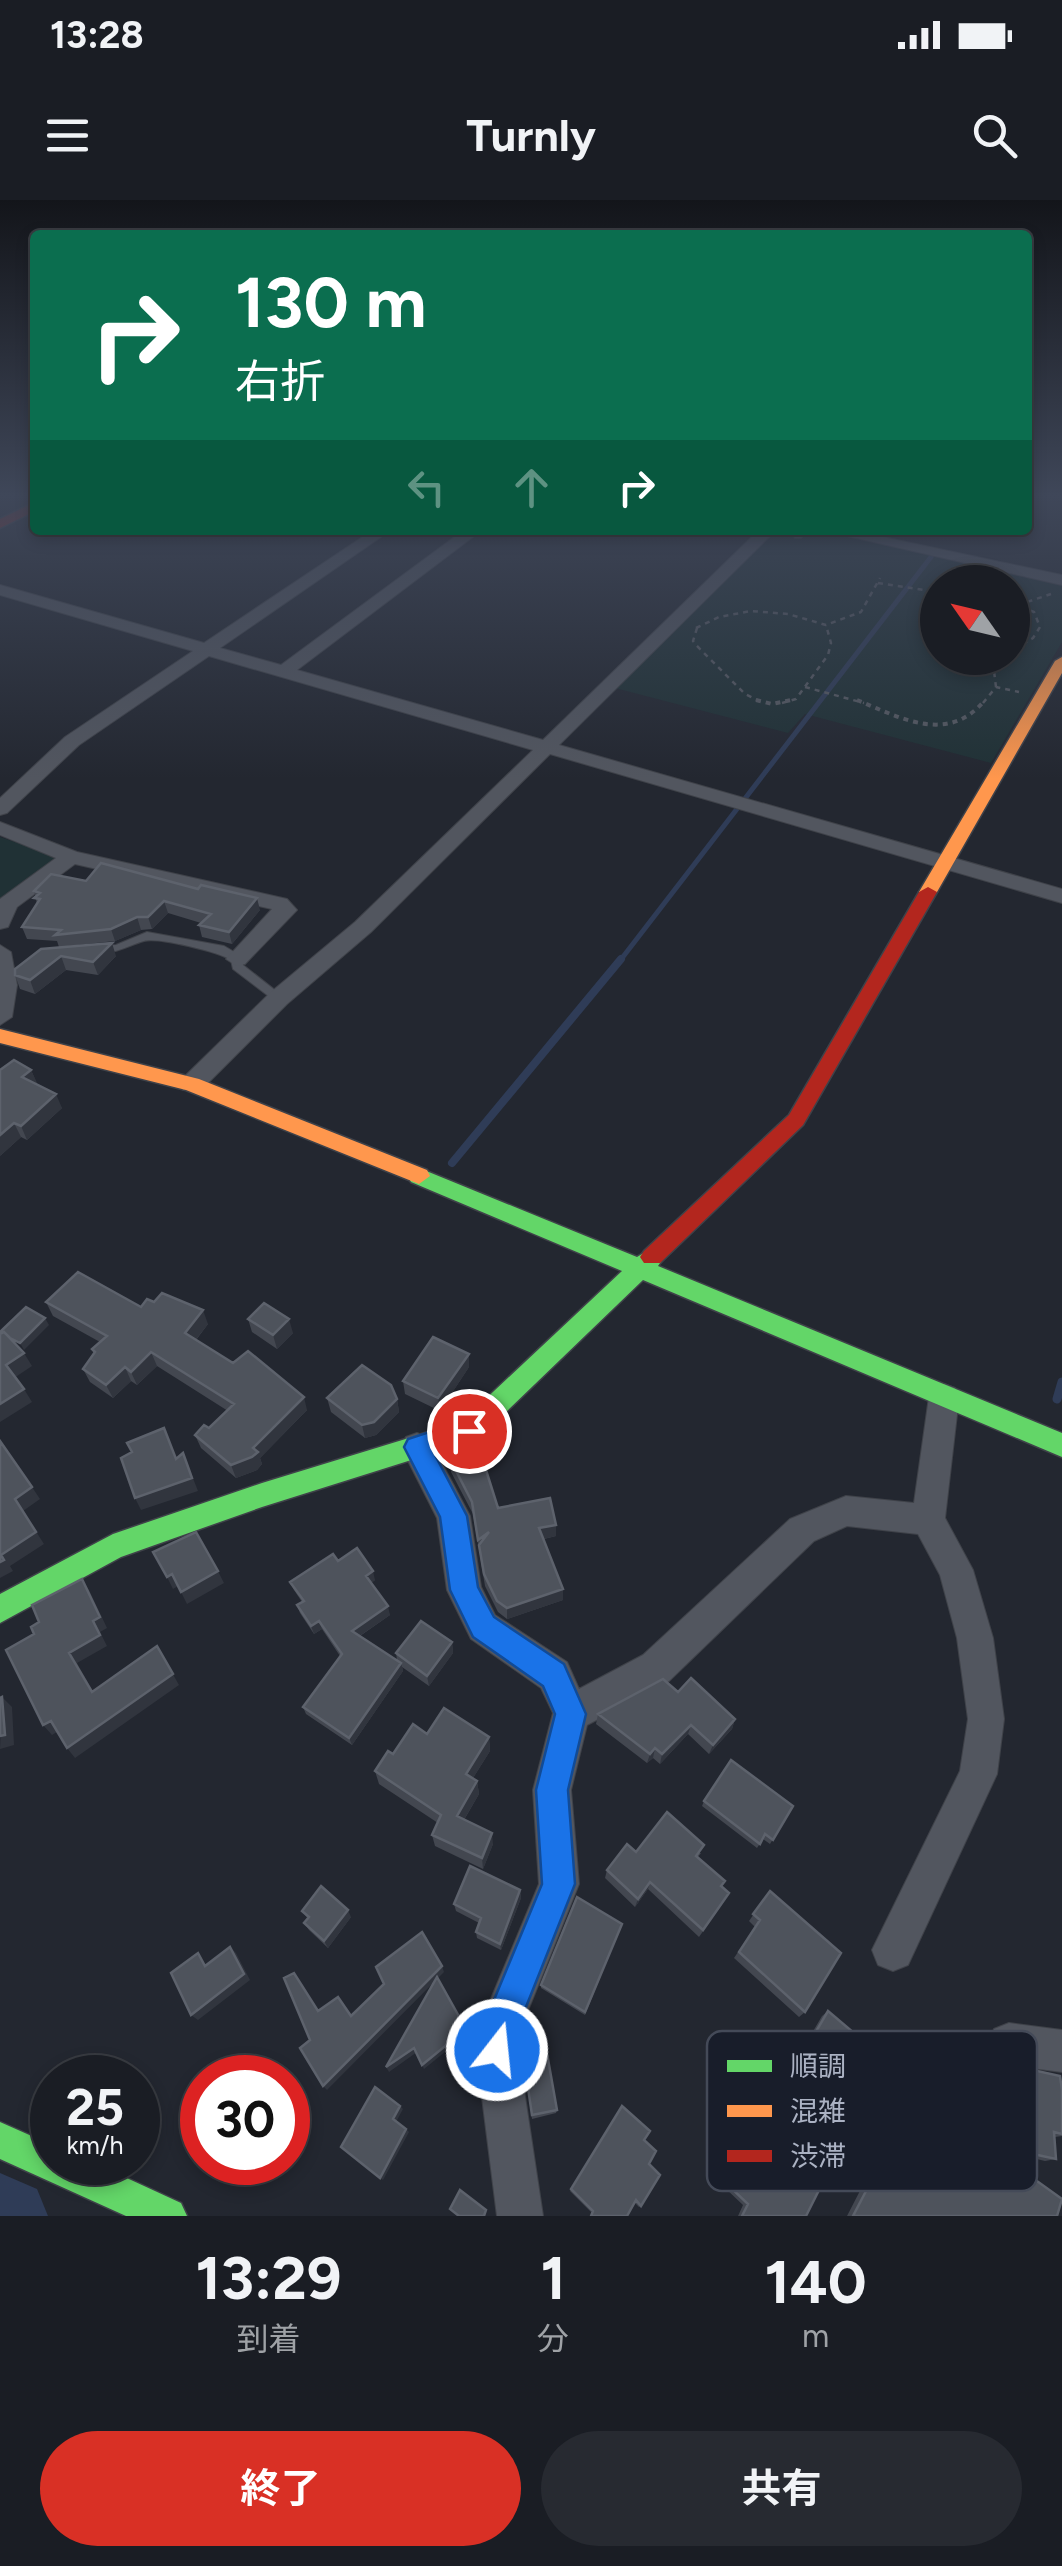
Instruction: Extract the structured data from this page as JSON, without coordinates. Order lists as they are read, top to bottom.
{
  "legend": ["順調", "混雑", "渋滞"],
  "north": "top left",
  "page": {
    "status": "13:28",
    "header": "Turnly",
    "turn": ["130 m", "右折"],
    "speed": "25 km/h",
    "limit": "30",
    "eta": [
      "13:29",
      "到着",
      "1",
      "分",
      "140",
      "m"
    ],
    "buttons": ["終了", "共有"]
  }
}
